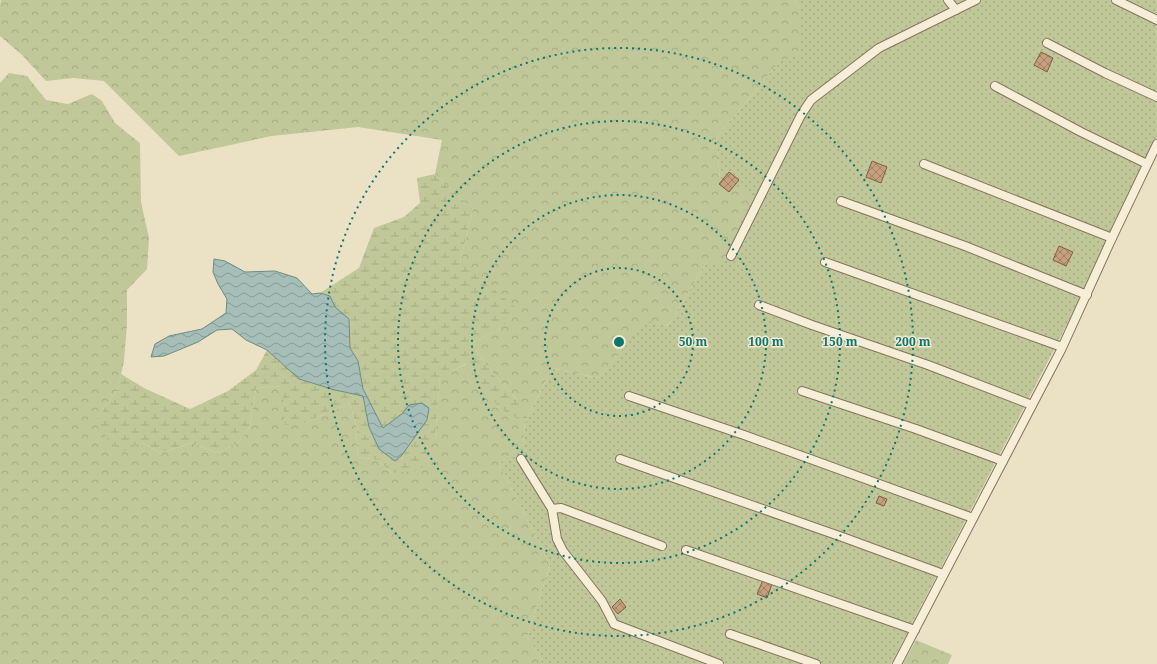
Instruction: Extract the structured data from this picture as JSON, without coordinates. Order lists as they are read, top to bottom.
{
  "rings": [
    "50 m",
    "100 m",
    "150 m",
    "200 m"
  ]
}
